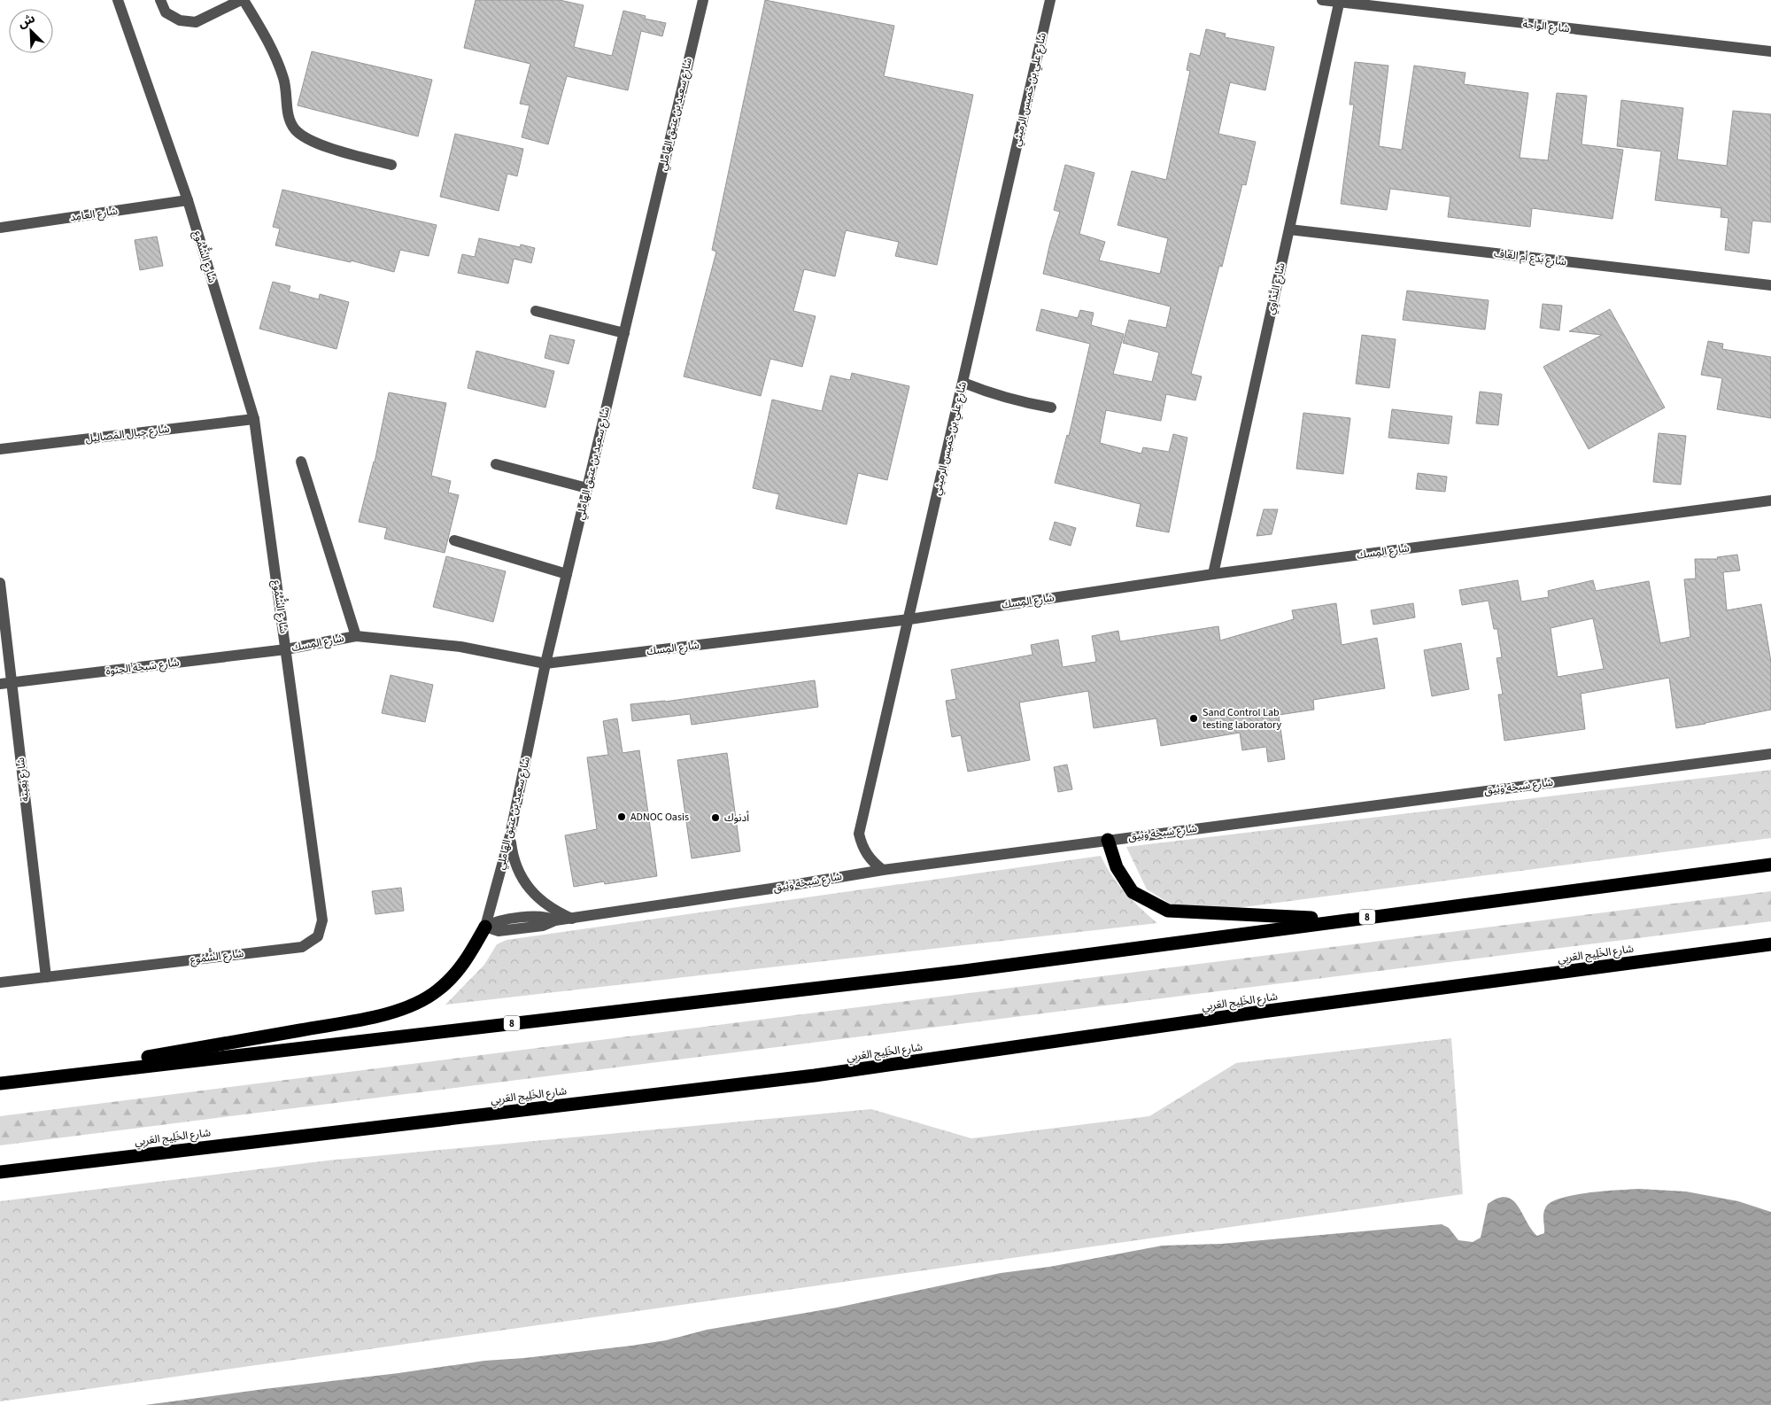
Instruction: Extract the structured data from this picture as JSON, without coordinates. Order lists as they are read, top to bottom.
{
  "streets": {
    "highway": ["8", "شارع الخَلِيج العَربِي"],
    "street": [
      "شارع الواحة",
      "شارع علي بن خميس الرميثي",
      "شارع سعيد بن عتيق الهاملي",
      "شارع العامِد",
      "شارع الشُّمُوع",
      "شارع بَدع أم الغاف",
      "شارع النَّداوِي",
      "شارع جِبال المَصالِيل",
      "شارع المِسك",
      "شارع سَبخة الحِنوة",
      "شارع نِعِيتة",
      "شارع سَبخة وَثِيق"
    ]
  },
  "crossings": [
    ["شارع الواحة", "شارع النَّداوِي"],
    ["شارع علي بن خميس الرميثي", "شارع المِسك"],
    ["شارع علي بن خميس الرميثي", "شارع سَبخة وَثِيق"],
    ["شارع سعيد بن عتيق الهاملي", "شارع المِسك"],
    ["شارع سعيد بن عتيق الهاملي", "شارع سَبخة وَثِيق"],
    ["شارع العامِد", "شارع الشُّمُوع"],
    ["شارع الشُّمُوع", "شارع جِبال المَصالِيل"],
    ["شارع الشُّمُوع", "شارع المِسك"],
    ["شارع الشُّمُوع", "شارع سَبخة الحِنوة"],
    ["شارع الشُّمُوع", "شارع نِعِيتة"],
    ["شارع بَدع أم الغاف", "شارع النَّداوِي"],
    ["شارع النَّداوِي", "شارع المِسك"],
    ["شارع المِسك", "شارع سَبخة الحِنوة"],
    ["شارع سَبخة الحِنوة", "شارع نِعِيتة"]
  ],
  "places": ["Sand Control Lab testing laboratory", "ADNOC Oasis", "أدنوك"],
  "north": "top left"
}
